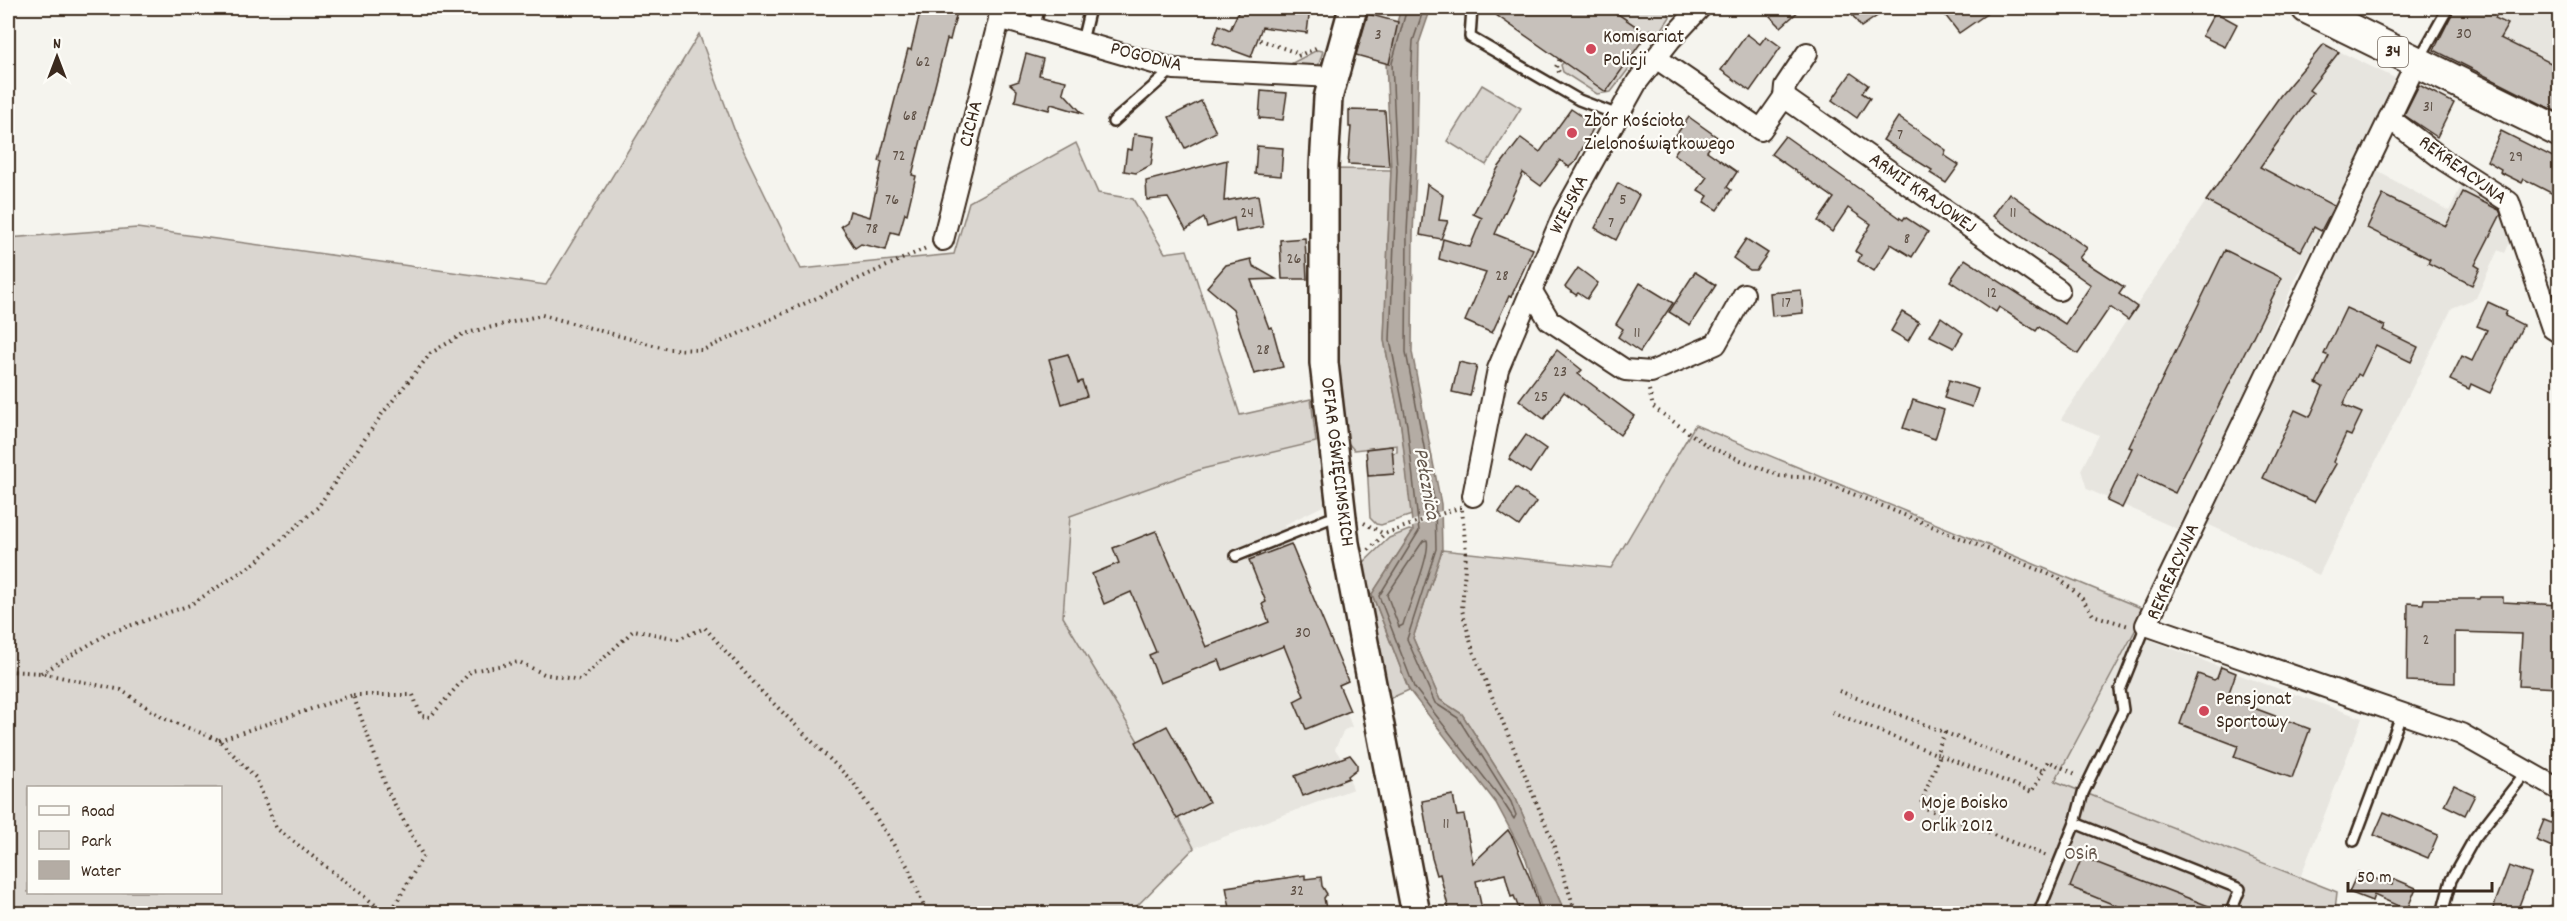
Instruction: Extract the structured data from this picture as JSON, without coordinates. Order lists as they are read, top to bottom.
{
  "streets": {
    "main road": ["34"],
    "street": [
      "POGODNA",
      "CICHA",
      "REKREACYJNA",
      "ARMII KRAJOWEJ",
      "WIEJSKA",
      "OFIAR OŚWIĘCIMSKICH"
    ]
  },
  "crossings": [
    ["34", "REKREACYJNA"],
    ["POGODNA", "CICHA"],
    ["POGODNA", "OFIAR OŚWIĘCIMSKICH"]
  ],
  "water": ["Pełcznica"],
  "parks": ["OSiR"],
  "places": [
    "Komisariat Policji",
    "Zbór Kościoła Zielonoświątkowego",
    "Pensjonat Sportowy",
    "Moje Boisko Orlik 2012"
  ],
  "house_numbers": [
    "30",
    "3",
    "62",
    "31",
    "68",
    "7",
    "72",
    "29",
    "76",
    "5",
    "24",
    "11",
    "7",
    "78",
    "8",
    "26",
    "28",
    "12",
    "17",
    "11",
    "28",
    "23",
    "25",
    "30",
    "2",
    "11",
    "32"
  ],
  "legend": ["Road", "Park", "Water"],
  "scale_bar": "50 m",
  "north": "top"
}
